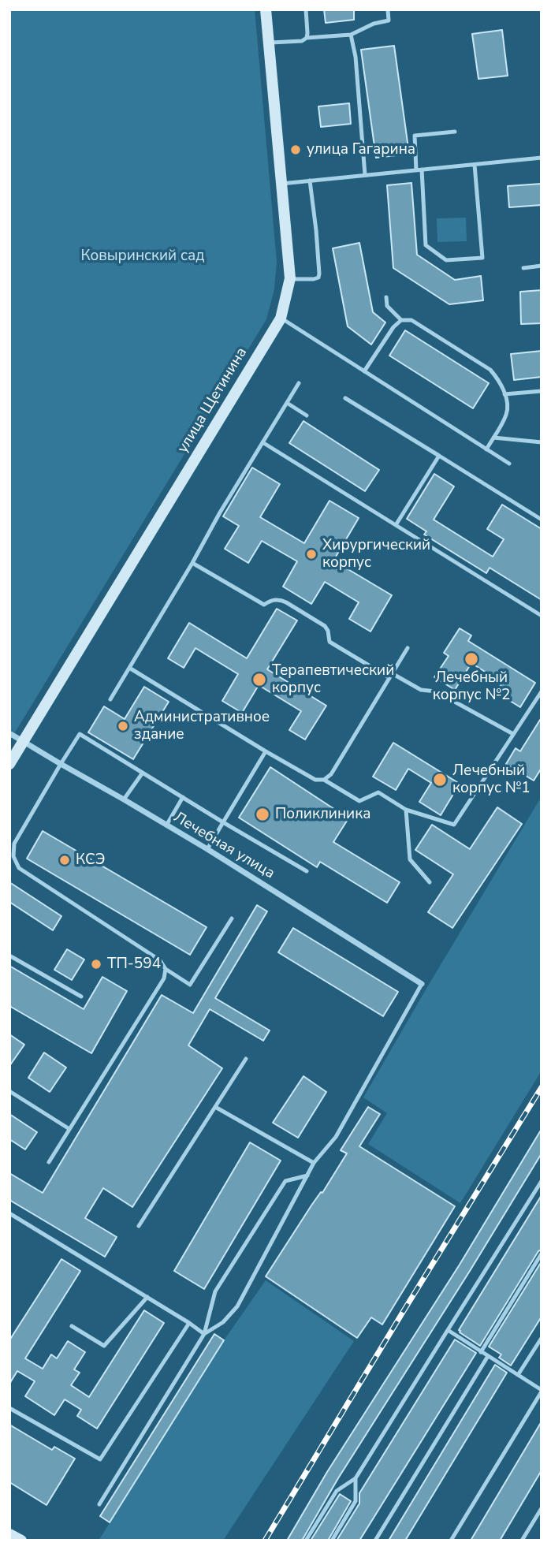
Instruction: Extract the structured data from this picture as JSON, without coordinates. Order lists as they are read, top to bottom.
{
  "streets": {
    "street": ["улица Щетинина", "Лечебная улица"]
  },
  "crossings": [
    ["улица Щетинина", "Лечебная улица"]
  ],
  "parks": ["Ковыринский сад"],
  "places": [
    "улица Гагарина",
    "Хирургический корпус",
    "Лечебный корпус №2",
    "Терапевтический корпус",
    "Административное здание",
    "Лечебный корпус №1",
    "Поликлиника",
    "КСЭ",
    "ТП-594"
  ]
}
